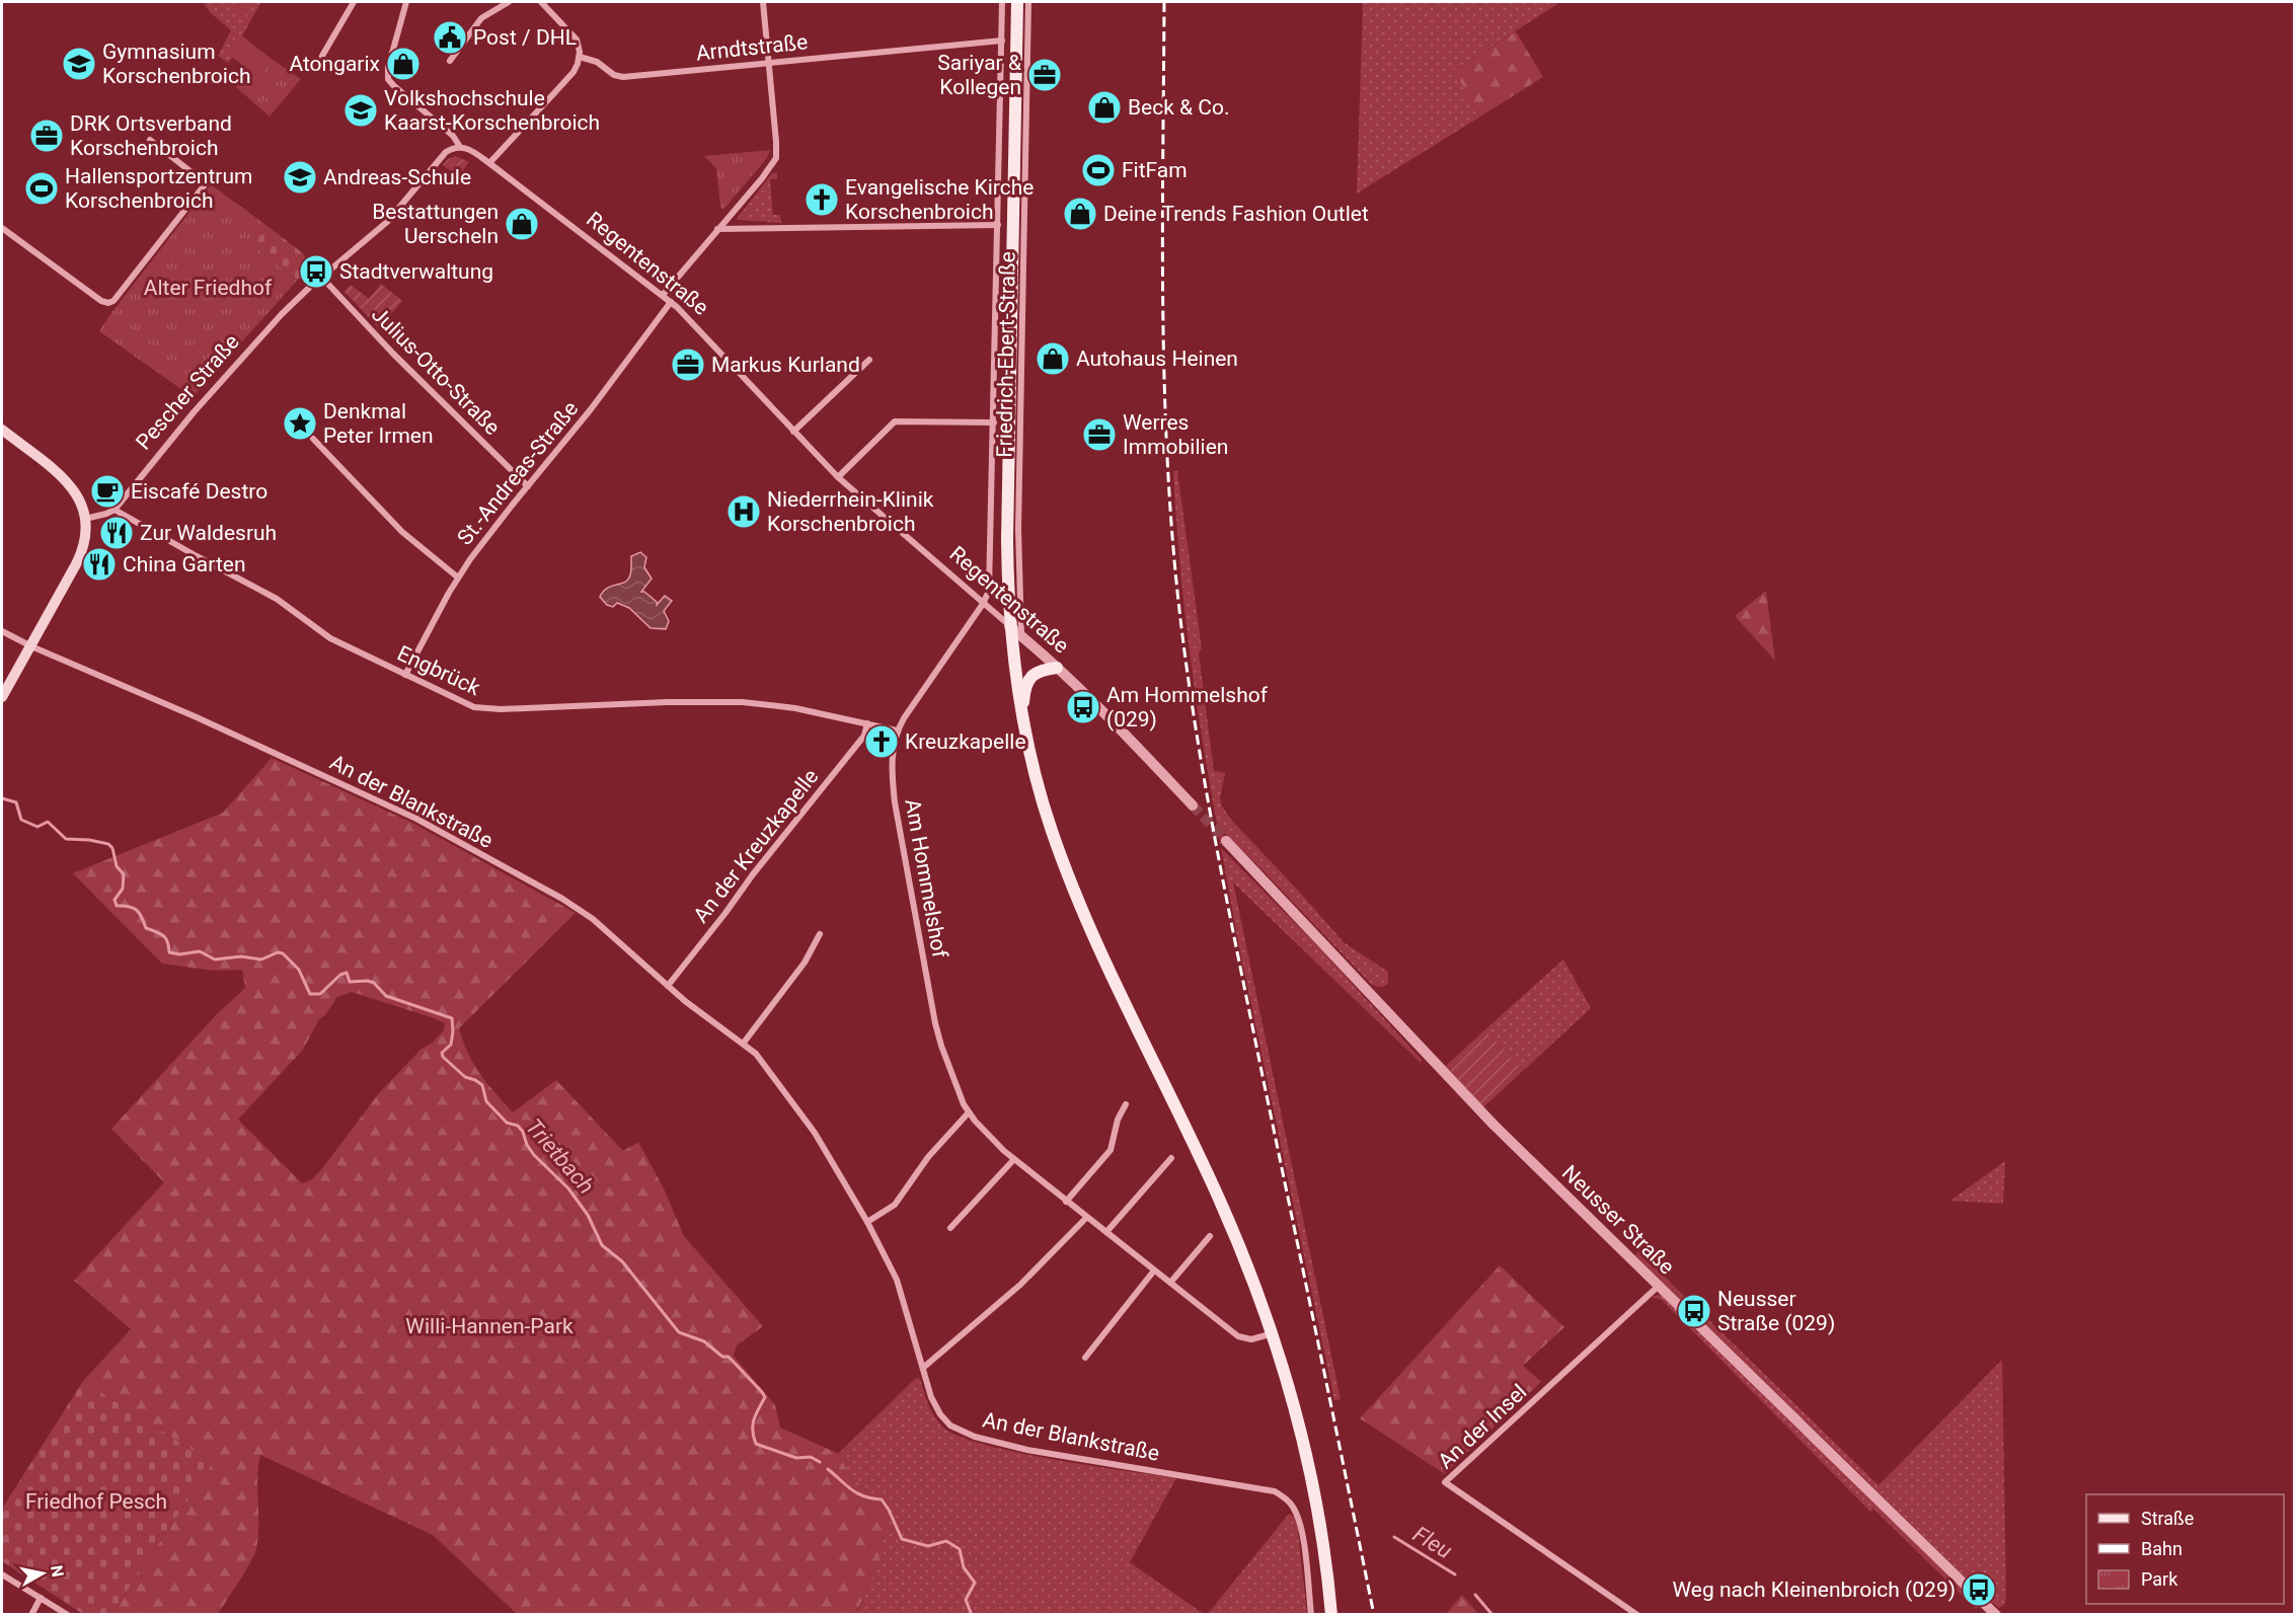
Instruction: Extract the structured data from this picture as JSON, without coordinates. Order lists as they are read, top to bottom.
{
  "streets": {
    "street": [
      "Arndtstraße",
      "Regentenstraße",
      "Friedrich-Ebert-Straße",
      "Julius-Otto-Straße",
      "Pescher Straße",
      "St.-Andreas-Straße",
      "Engbrück",
      "An der Blankstraße",
      "An der Kreuzkapelle",
      "Am Hommelshof",
      "Neusser Straße",
      "An der Insel"
    ]
  },
  "crossings": [
    ["Arndtstraße", "Friedrich-Ebert-Straße"],
    ["Regentenstraße", "Friedrich-Ebert-Straße"],
    ["Regentenstraße", "Pescher Straße"],
    ["Regentenstraße", "St.-Andreas-Straße"],
    ["Regentenstraße", "Am Hommelshof"],
    ["Friedrich-Ebert-Straße", "Am Hommelshof"],
    ["Julius-Otto-Straße", "Pescher Straße"],
    ["Julius-Otto-Straße", "St.-Andreas-Straße"],
    ["Pescher Straße", "Engbrück"],
    ["St.-Andreas-Straße", "Engbrück"],
    ["Engbrück", "An der Kreuzkapelle"],
    ["Engbrück", "Am Hommelshof"],
    ["An der Blankstraße", "An der Kreuzkapelle"],
    ["Neusser Straße", "An der Insel"]
  ],
  "water": ["Trietbach", "Fleu"],
  "parks": ["Alter Friedhof", "Willi-Hannen-Park", "Friedhof Pesch"],
  "places": {
    "public building": ["Post / DHL"],
    "school or university": ["Gymnasium Korschenbroich", "Volkshochschule Kaarst-Korschenbroich", "Andreas-Schule"],
    "shop": [
      "Atongarix",
      "Beck & Co.",
      "Deine Trends Fashion Outlet",
      "Bestattungen Uerscheln",
      "Autohaus Heinen"
    ],
    "office": [
      "Sariyar & Kollegen",
      "DRK Ortsverband Korschenbroich",
      "Markus Kurland",
      "Werres Immobilien"
    ],
    "sports": ["FitFam", "Hallensportzentrum Korschenbroich"],
    "church": ["Evangelische Kirche Korschenbroich", "Kreuzkapelle"],
    "bus stop": [
      "Stadtverwaltung",
      "Am Hommelshof (029)",
      "Neusser Straße (029)",
      "Weg nach Kleinenbroich (029)"
    ],
    "place": ["Denkmal Peter Irmen"],
    "cafe": ["Eiscafé Destro"],
    "hospital": ["Niederrhein-Klinik Korschenbroich"],
    "restaurant": ["Zur Waldesruh", "China Garten"]
  },
  "legend": ["Straße", "Bahn", "Park"],
  "north": "right"
}
